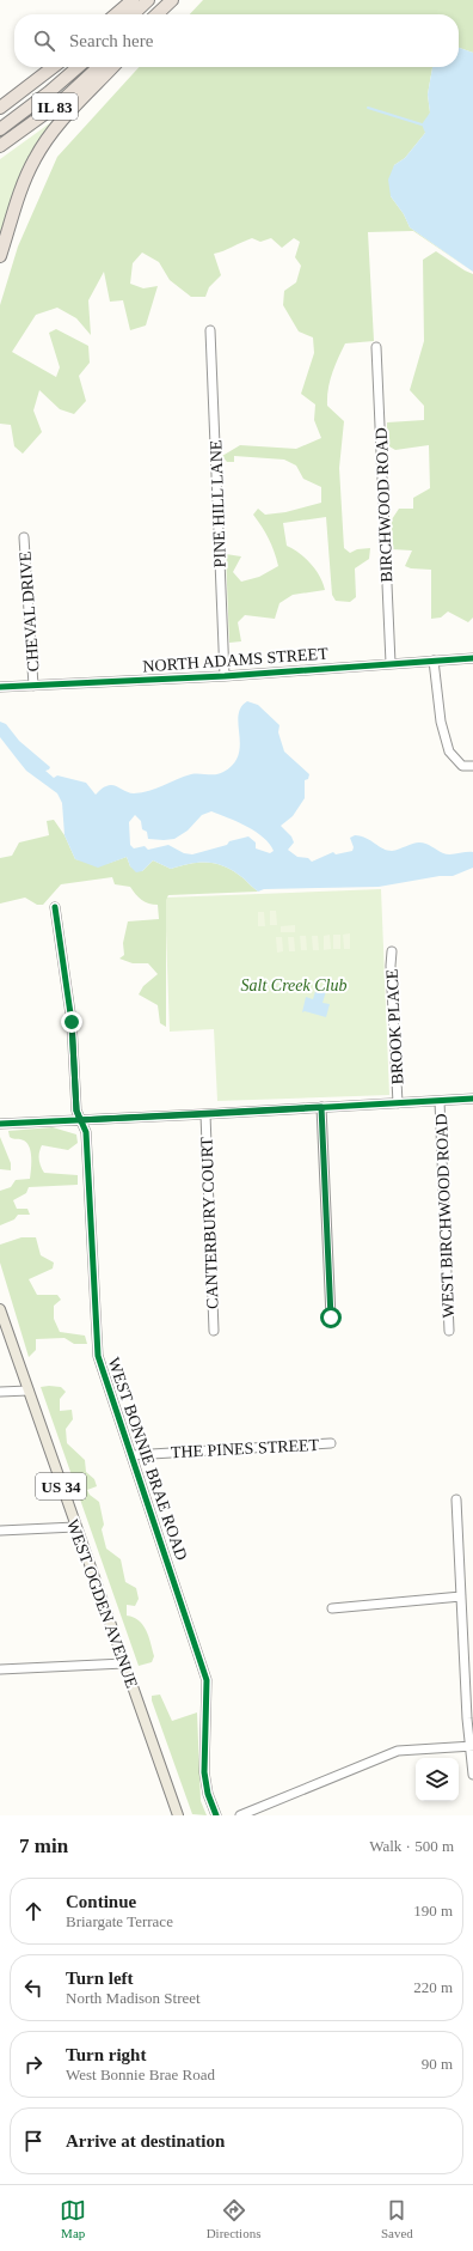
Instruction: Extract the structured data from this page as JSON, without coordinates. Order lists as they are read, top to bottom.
{
  "streets": {
    "highway": ["IL 83"],
    "main road": ["US 34", "WEST OGDEN AVENUE"],
    "street": [
      "PINE HILL LANE",
      "BIRCHWOOD ROAD",
      "CHEVAL DRIVE",
      "NORTH ADAMS STREET",
      "BROOK PLACE",
      "WEST BIRCHWOOD ROAD",
      "CANTERBURY COURT",
      "THE PINES STREET",
      "WEST BONNIE BRAE ROAD"
    ]
  },
  "crossings": [
    ["PINE HILL LANE", "NORTH ADAMS STREET"],
    ["BIRCHWOOD ROAD", "NORTH ADAMS STREET"],
    ["CHEVAL DRIVE", "NORTH ADAMS STREET"],
    ["THE PINES STREET", "WEST BONNIE BRAE ROAD"]
  ],
  "parks": ["Salt Creek Club"],
  "page": {
    "search": "Search here",
    "heading": ["7 min", "Walk · 500 m"],
    "list": [
      ["Continue", "Briargate Terrace", "190 m"],
      ["Turn left", "North Madison Street", "220 m"],
      ["Turn right", "West Bonnie Brae Road", "90 m"],
      "Arrive at destination"
    ],
    "nav": ["Map", "Directions", "Saved"]
  }
}
